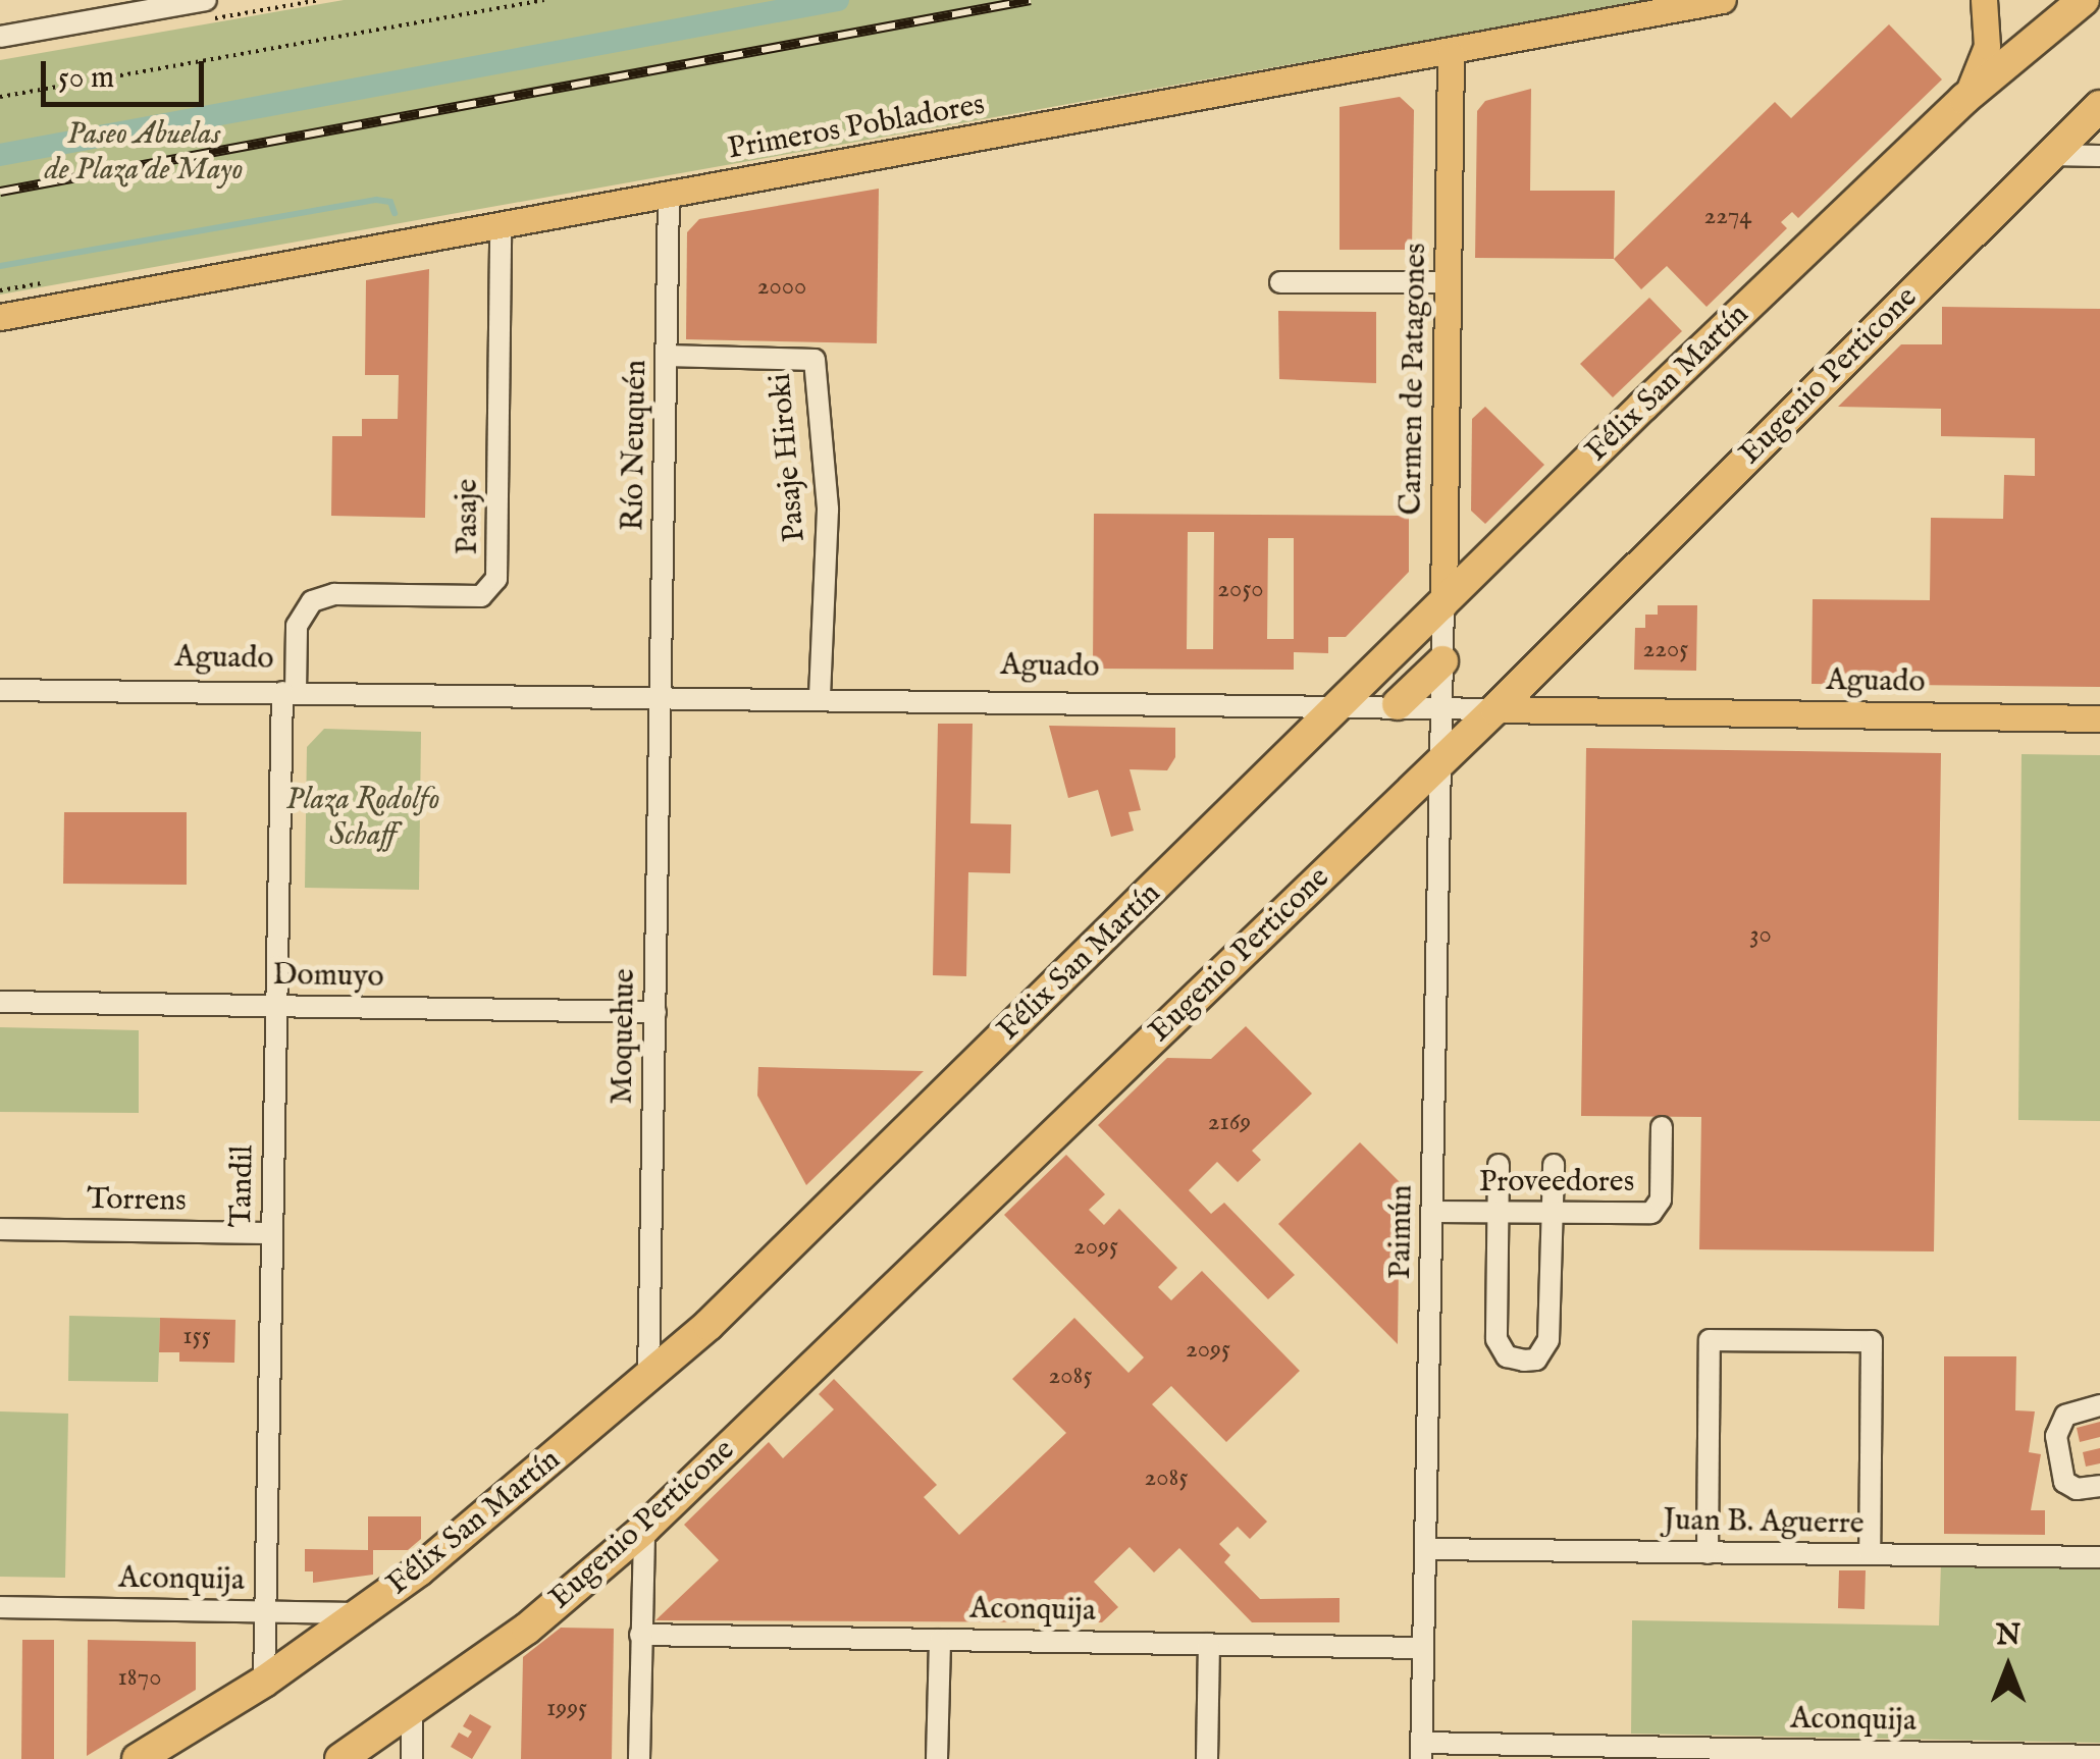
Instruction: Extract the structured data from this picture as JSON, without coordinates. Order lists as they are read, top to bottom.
{
  "streets": {
    "highway": ["Eugenio Perticone", "Félix San Martín"],
    "main road": ["Primeros Pobladores", "Carmen de Patagones", "Aguado"],
    "street": [
      "Río Neuquén",
      "Pasaje Hiroki",
      "Pasaje",
      "Domuyo",
      "Moquehue",
      "Proveedores",
      "Tandil",
      "Torrens",
      "Paimún",
      "Juan B. Aguerre",
      "Aconquija"
    ]
  },
  "crossings": [
    ["Primeros Pobladores", "Carmen de Patagones"],
    ["Primeros Pobladores", "Río Neuquén"],
    ["Primeros Pobladores", "Pasaje"],
    ["Eugenio Perticone", "Aguado"],
    ["Eugenio Perticone", "Paimún"],
    ["Carmen de Patagones", "Félix San Martín"],
    ["Carmen de Patagones", "Aguado"],
    ["Carmen de Patagones", "Paimún"],
    ["Félix San Martín", "Aguado"],
    ["Félix San Martín", "Moquehue"],
    ["Félix San Martín", "Tandil"],
    ["Félix San Martín", "Aconquija"],
    ["Río Neuquén", "Pasaje Hiroki"],
    ["Río Neuquén", "Aguado"],
    ["Río Neuquén", "Moquehue"],
    ["Pasaje Hiroki", "Aguado"],
    ["Pasaje", "Aguado"],
    ["Pasaje", "Tandil"],
    ["Aguado", "Moquehue"],
    ["Aguado", "Tandil"],
    ["Aguado", "Paimún"],
    ["Domuyo", "Moquehue"],
    ["Domuyo", "Tandil"],
    ["Proveedores", "Paimún"],
    ["Tandil", "Torrens"],
    ["Tandil", "Aconquija"],
    ["Paimún", "Juan B. Aguerre"],
    ["Paimún", "Aconquija"]
  ],
  "parks": ["Paseo Abuelas de Plaza de Mayo", "Plaza Rodolfo Schaff"],
  "house_numbers": [
    "2274",
    "2000",
    "2050",
    "2205",
    "30",
    "2169",
    "2095",
    "155",
    "2095",
    "2085",
    "2085",
    "1870",
    "1995"
  ],
  "scale_bar": "50 m",
  "north": "top"
}
